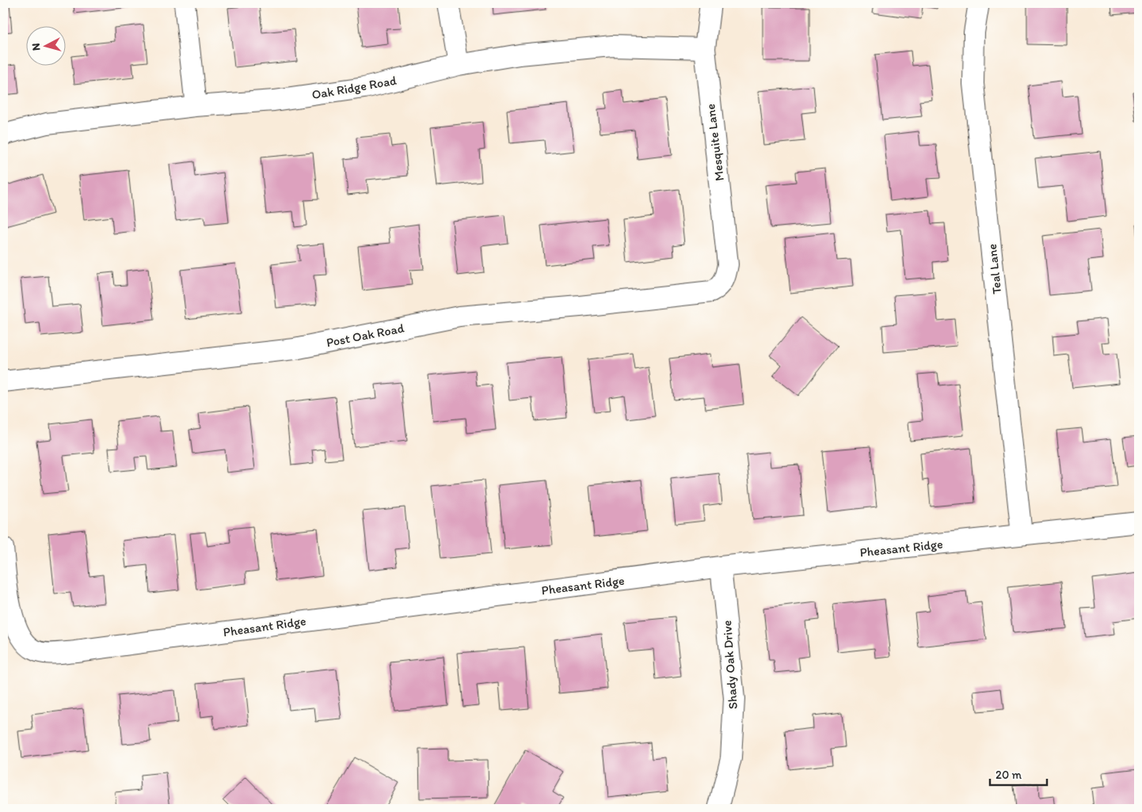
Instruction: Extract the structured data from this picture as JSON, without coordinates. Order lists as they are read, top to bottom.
{
  "streets": {
    "street": [
      "Oak Ridge Road",
      "Mesquite Lane",
      "Teal Lane",
      "Post Oak Road",
      "Pheasant Ridge",
      "Shady Oak Drive"
    ]
  },
  "crossings": [
    ["Oak Ridge Road", "Mesquite Lane"],
    ["Mesquite Lane", "Post Oak Road"],
    ["Teal Lane", "Pheasant Ridge"],
    ["Pheasant Ridge", "Shady Oak Drive"]
  ],
  "scale_bar": "20 m",
  "north": "left"
}
